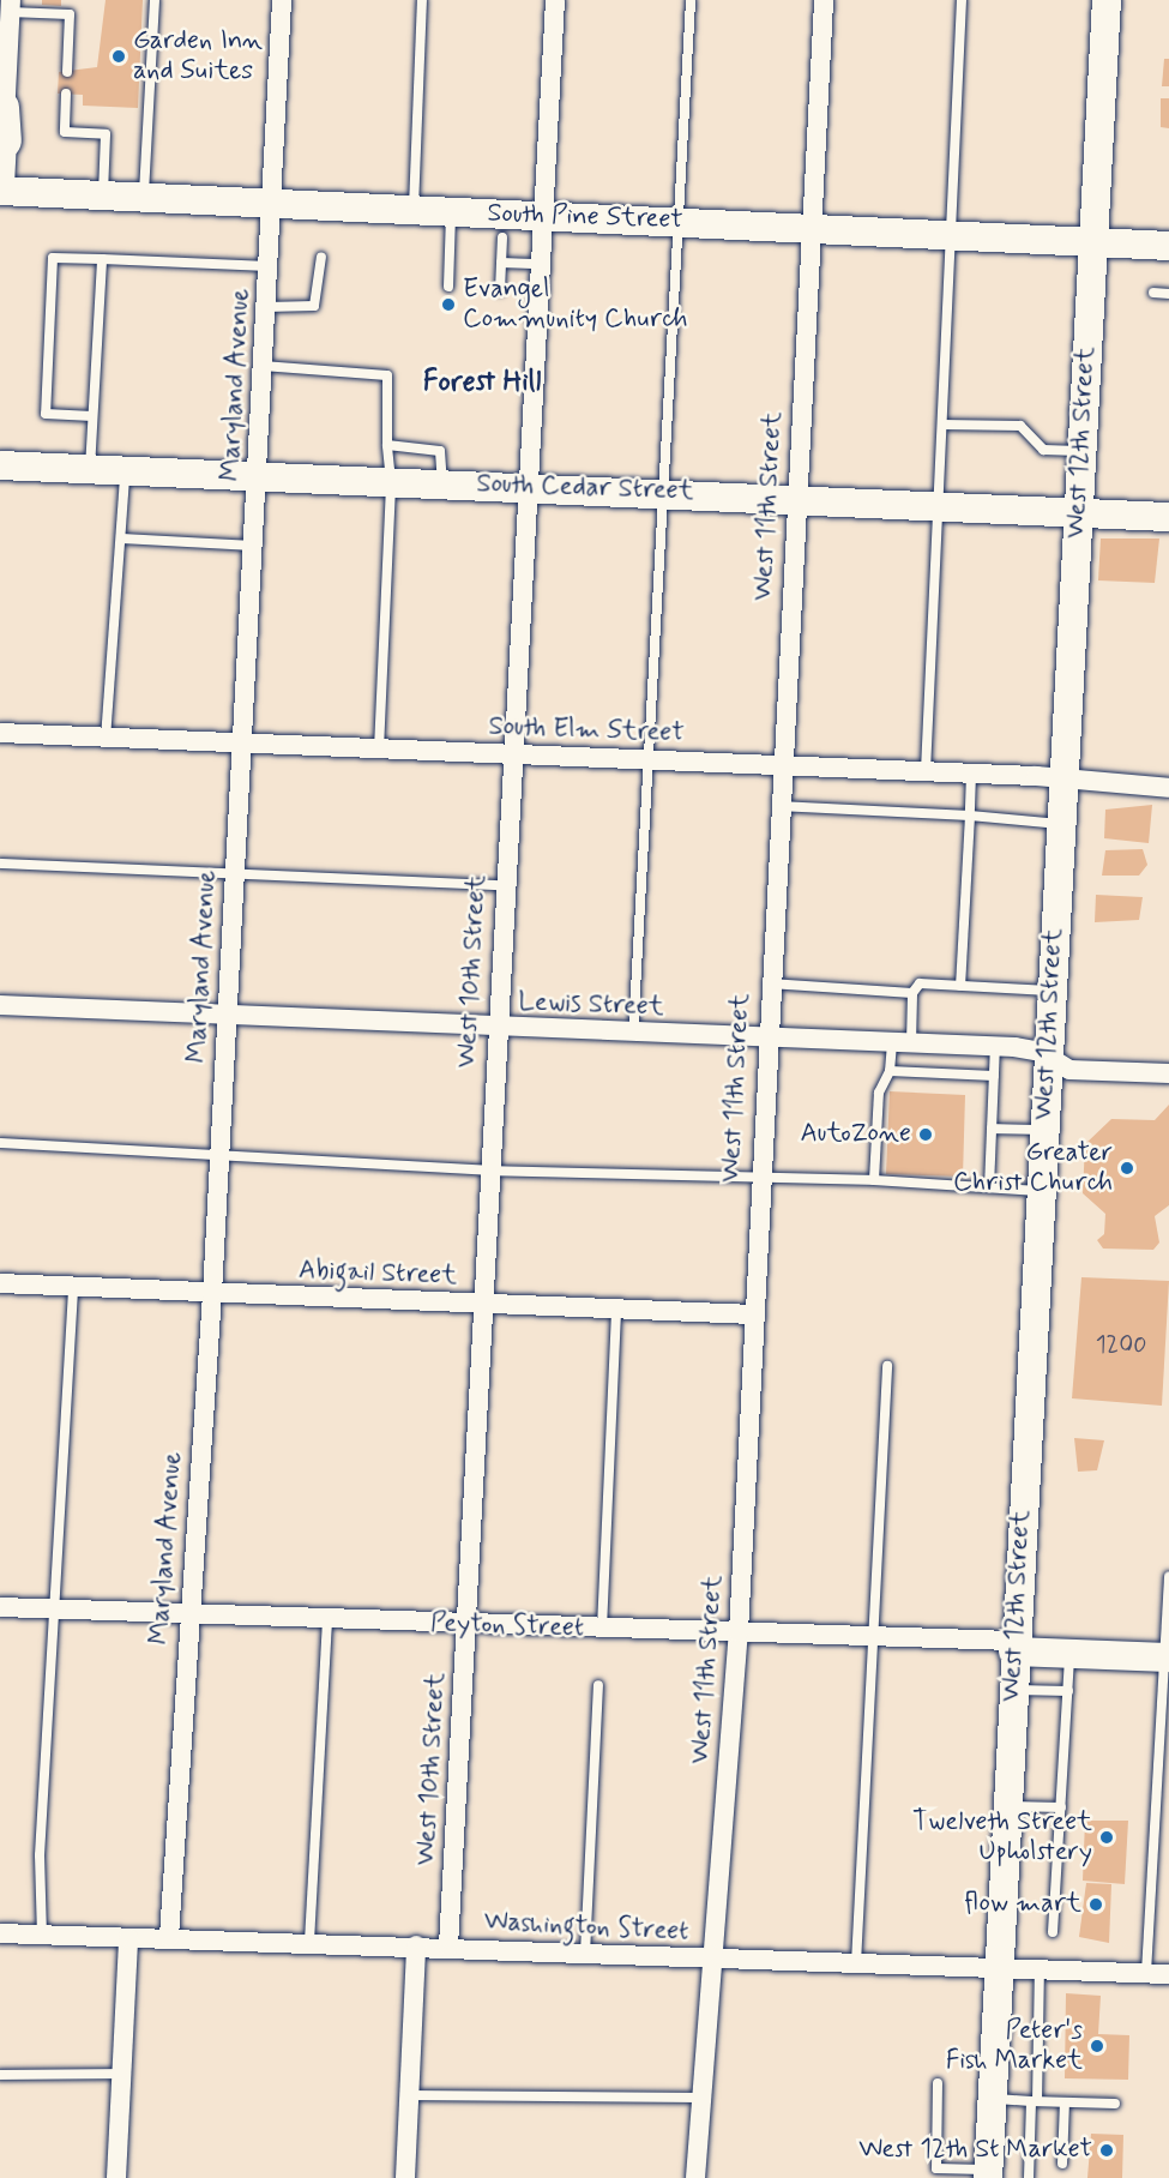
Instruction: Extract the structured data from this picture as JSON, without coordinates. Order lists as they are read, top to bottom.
{
  "streets": {
    "main road": [
      "South Pine Street",
      "West 12th Street",
      "South Cedar Street",
      "Peyton Street"
    ],
    "street": [
      "Maryland Avenue",
      "West 11th Street",
      "South Elm Street",
      "West 10th Street",
      "Lewis Street",
      "Abigail Street",
      "Washington Street"
    ]
  },
  "crossings": [
    ["South Pine Street", "Maryland Avenue"],
    ["South Pine Street", "West 12th Street"],
    ["South Pine Street", "West 11th Street"],
    ["South Pine Street", "West 10th Street"],
    ["Maryland Avenue", "South Cedar Street"],
    ["Maryland Avenue", "South Elm Street"],
    ["Maryland Avenue", "Lewis Street"],
    ["Maryland Avenue", "Abigail Street"],
    ["Maryland Avenue", "Peyton Street"],
    ["Maryland Avenue", "Washington Street"],
    ["West 12th Street", "South Cedar Street"],
    ["West 12th Street", "South Elm Street"],
    ["West 12th Street", "Lewis Street"],
    ["West 12th Street", "Peyton Street"],
    ["West 12th Street", "Washington Street"],
    ["South Cedar Street", "West 11th Street"],
    ["South Cedar Street", "West 10th Street"],
    ["West 11th Street", "South Elm Street"],
    ["West 11th Street", "Lewis Street"],
    ["West 11th Street", "Abigail Street"],
    ["West 11th Street", "Peyton Street"],
    ["West 11th Street", "Washington Street"],
    ["South Elm Street", "West 10th Street"],
    ["West 10th Street", "Lewis Street"],
    ["West 10th Street", "Abigail Street"],
    ["West 10th Street", "Peyton Street"],
    ["West 10th Street", "Washington Street"]
  ],
  "districts": ["Forest Hill"],
  "places": [
    "Garden Inn and Suites",
    "Evangel Community Church",
    "AutoZone",
    "Greater Christ Church",
    "Twelveth Street Upholstery",
    "flow mart",
    "Peter's Fish Market",
    "West 12th St Market"
  ],
  "house_numbers": ["1200"]
}
